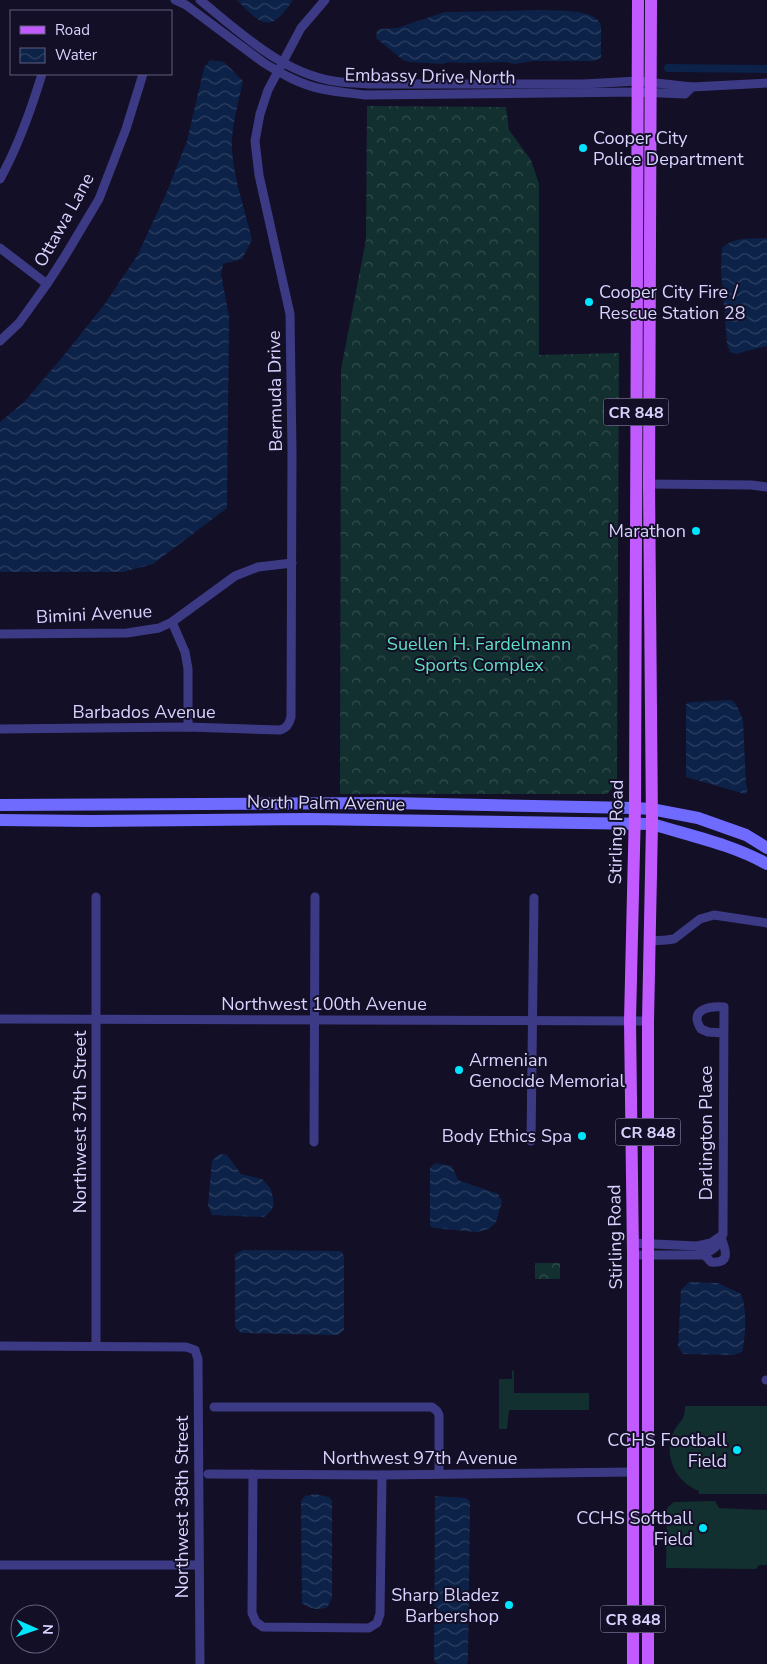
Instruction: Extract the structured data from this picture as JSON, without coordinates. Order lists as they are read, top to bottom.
{
  "streets": {
    "main road": ["CR 848", "North Palm Avenue", "Stirling Road"],
    "street": [
      "Embassy Drive North",
      "Ottawa Lane",
      "Bermuda Drive",
      "Bimini Avenue",
      "Barbados Avenue",
      "Northwest 100th Avenue",
      "Northwest 37th Street",
      "Darlington Place",
      "Northwest 97th Avenue",
      "Northwest 38th Street"
    ]
  },
  "crossings": [
    ["Embassy Drive North", "Bermuda Drive"],
    ["Embassy Drive North", "Stirling Road"],
    ["Bermuda Drive", "Bimini Avenue"],
    ["Bermuda Drive", "Barbados Avenue"],
    ["North Palm Avenue", "Stirling Road"],
    ["Stirling Road", "Northwest 100th Avenue"],
    ["Stirling Road", "Northwest 97th Avenue"],
    ["Northwest 100th Avenue", "Northwest 37th Street"],
    ["Northwest 37th Street", "Northwest 38th Street"]
  ],
  "parks": ["Suellen H. Fardelmann Sports Complex"],
  "places": [
    "Cooper City Police Department",
    "Cooper City Fire / Rescue Station 28",
    "Marathon",
    "Armenian Genocide Memorial",
    "Body Ethics Spa",
    "CCHS Football Field",
    "CCHS Softball Field",
    "Sharp Bladez Barbershop"
  ],
  "legend": ["Road", "Water"],
  "north": "right"
}
